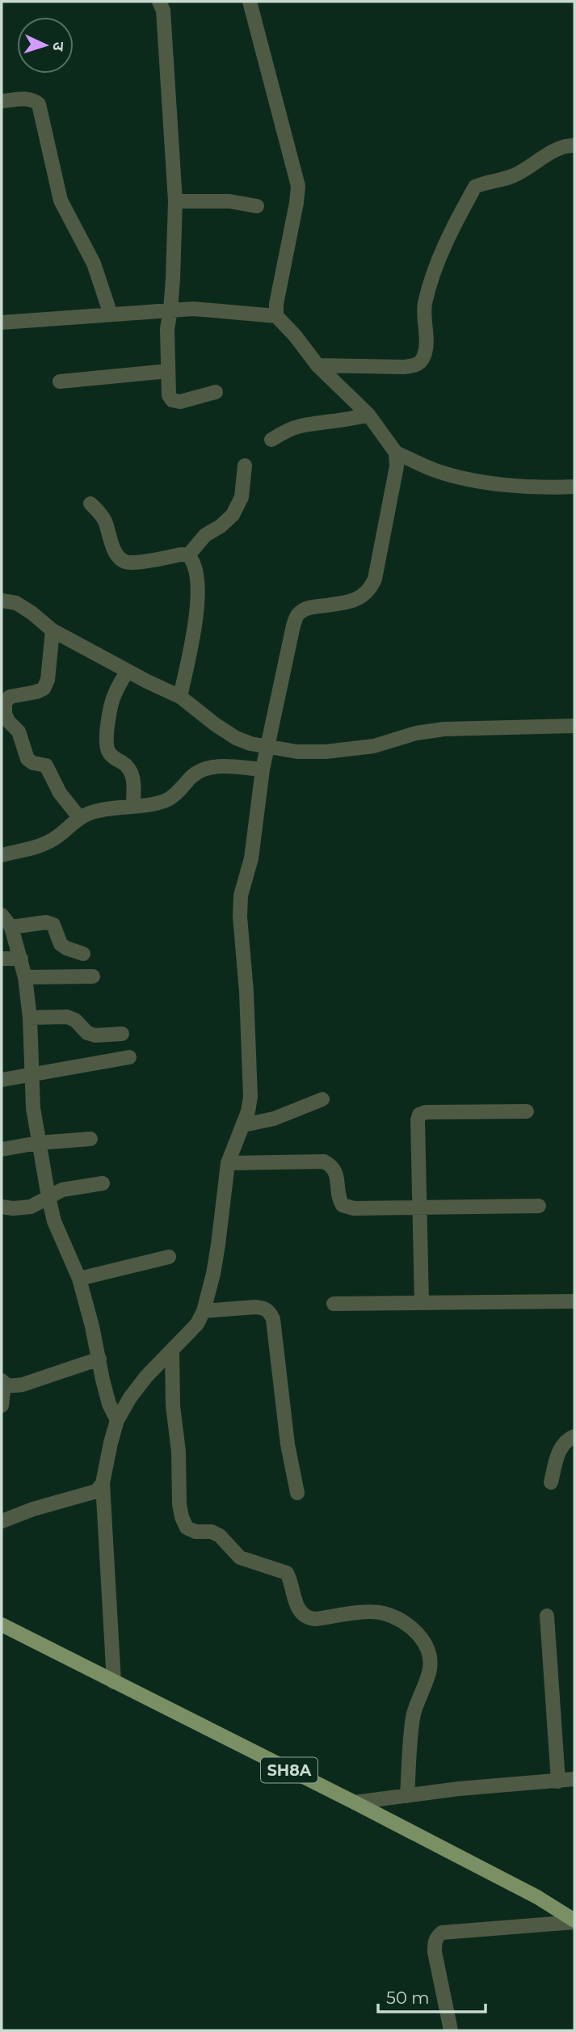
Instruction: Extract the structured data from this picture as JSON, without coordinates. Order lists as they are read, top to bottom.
{
  "streets": {
    "main road": ["SH8A"]
  },
  "scale_bar": "50 m",
  "north": "right"
}
